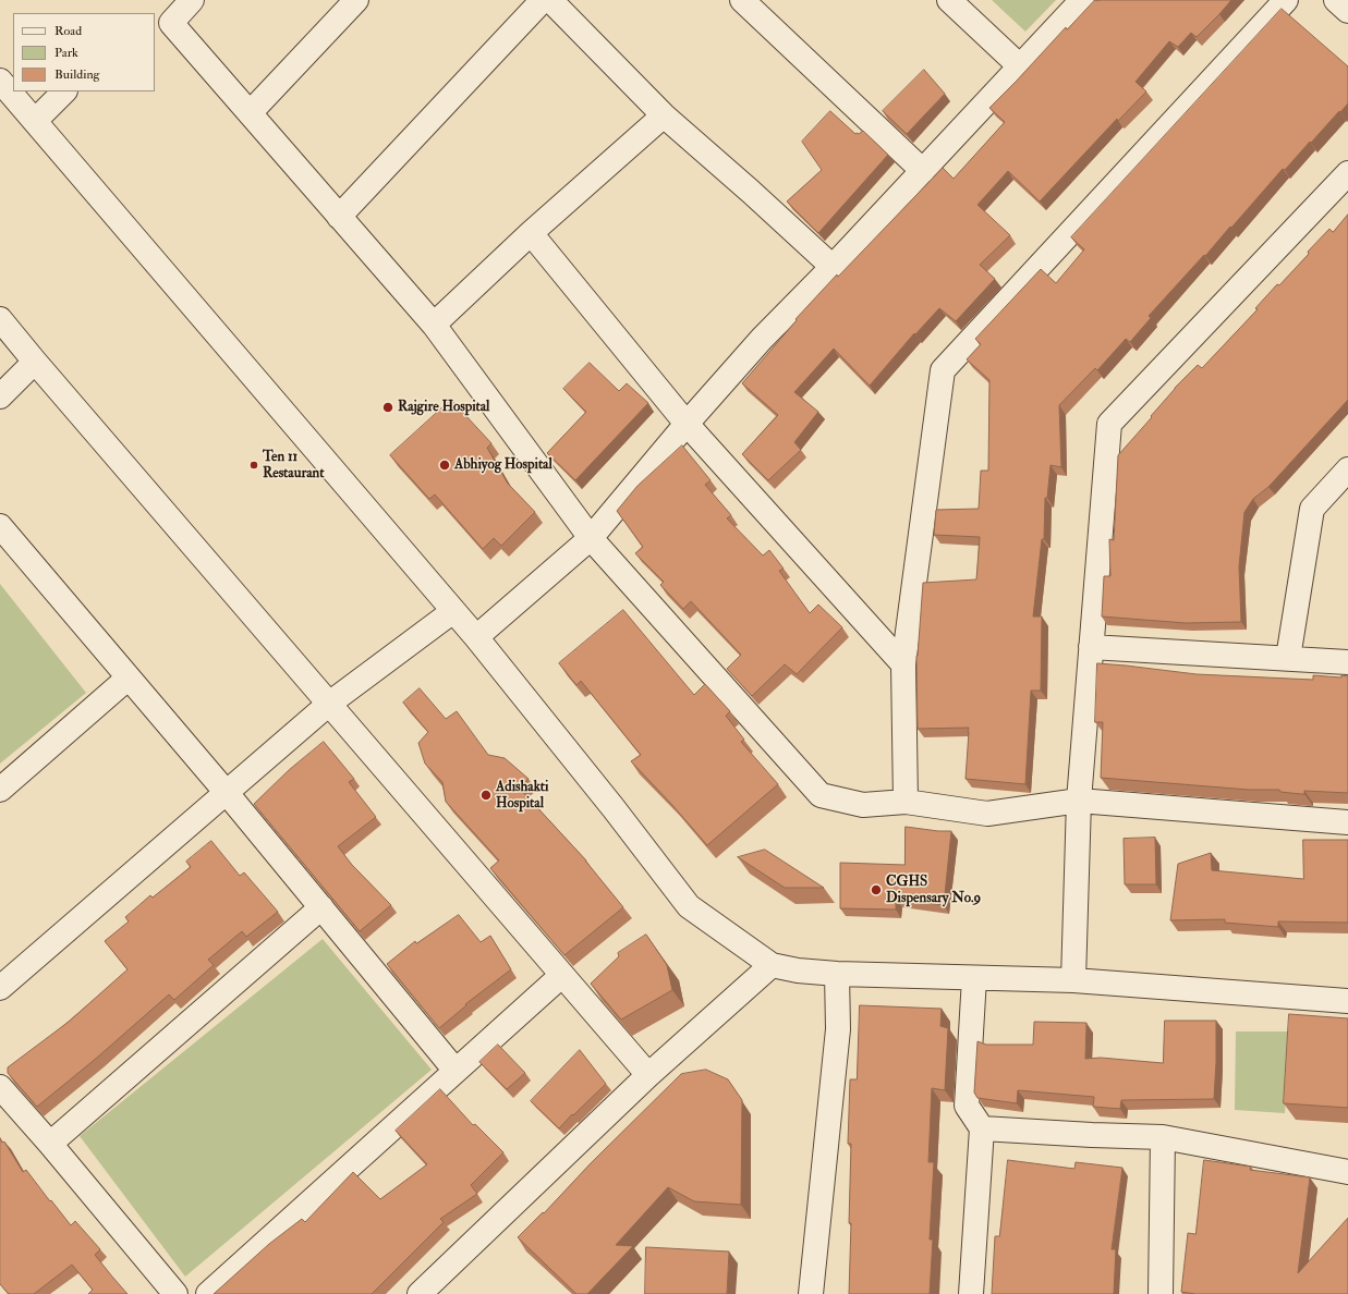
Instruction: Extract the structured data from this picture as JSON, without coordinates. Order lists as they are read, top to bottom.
{
  "places": [
    "Rajgire Hospital",
    "Ten 11 Restaurant",
    "Abhiyog Hospital",
    "Adishakti Hospital",
    "CGHS Dispensary No.9"
  ],
  "legend": ["Road", "Park", "Building"]
}
